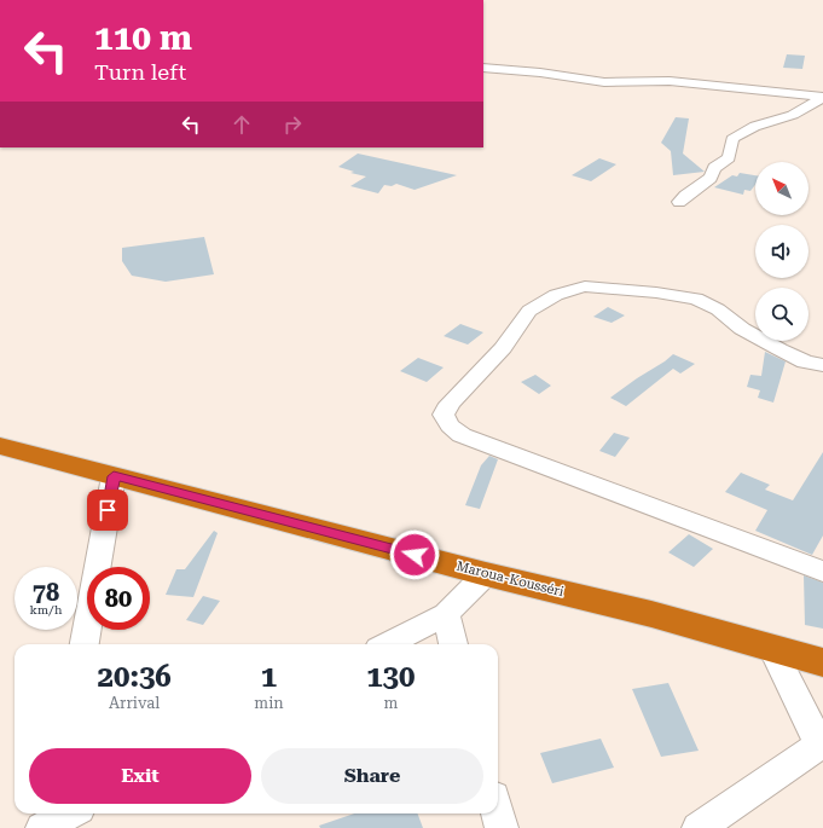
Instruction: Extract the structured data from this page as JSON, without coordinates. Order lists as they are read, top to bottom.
{
  "streets": {
    "highway": ["Maroua-Kousséri"]
  },
  "north": "top left",
  "page": {
    "turn": ["110 m", "Turn left"],
    "speed": "78 km/h",
    "limit": "80",
    "eta": [
      "20:36",
      "Arrival",
      "1",
      "min",
      "130",
      "m"
    ],
    "buttons": ["Exit", "Share"]
  }
}
